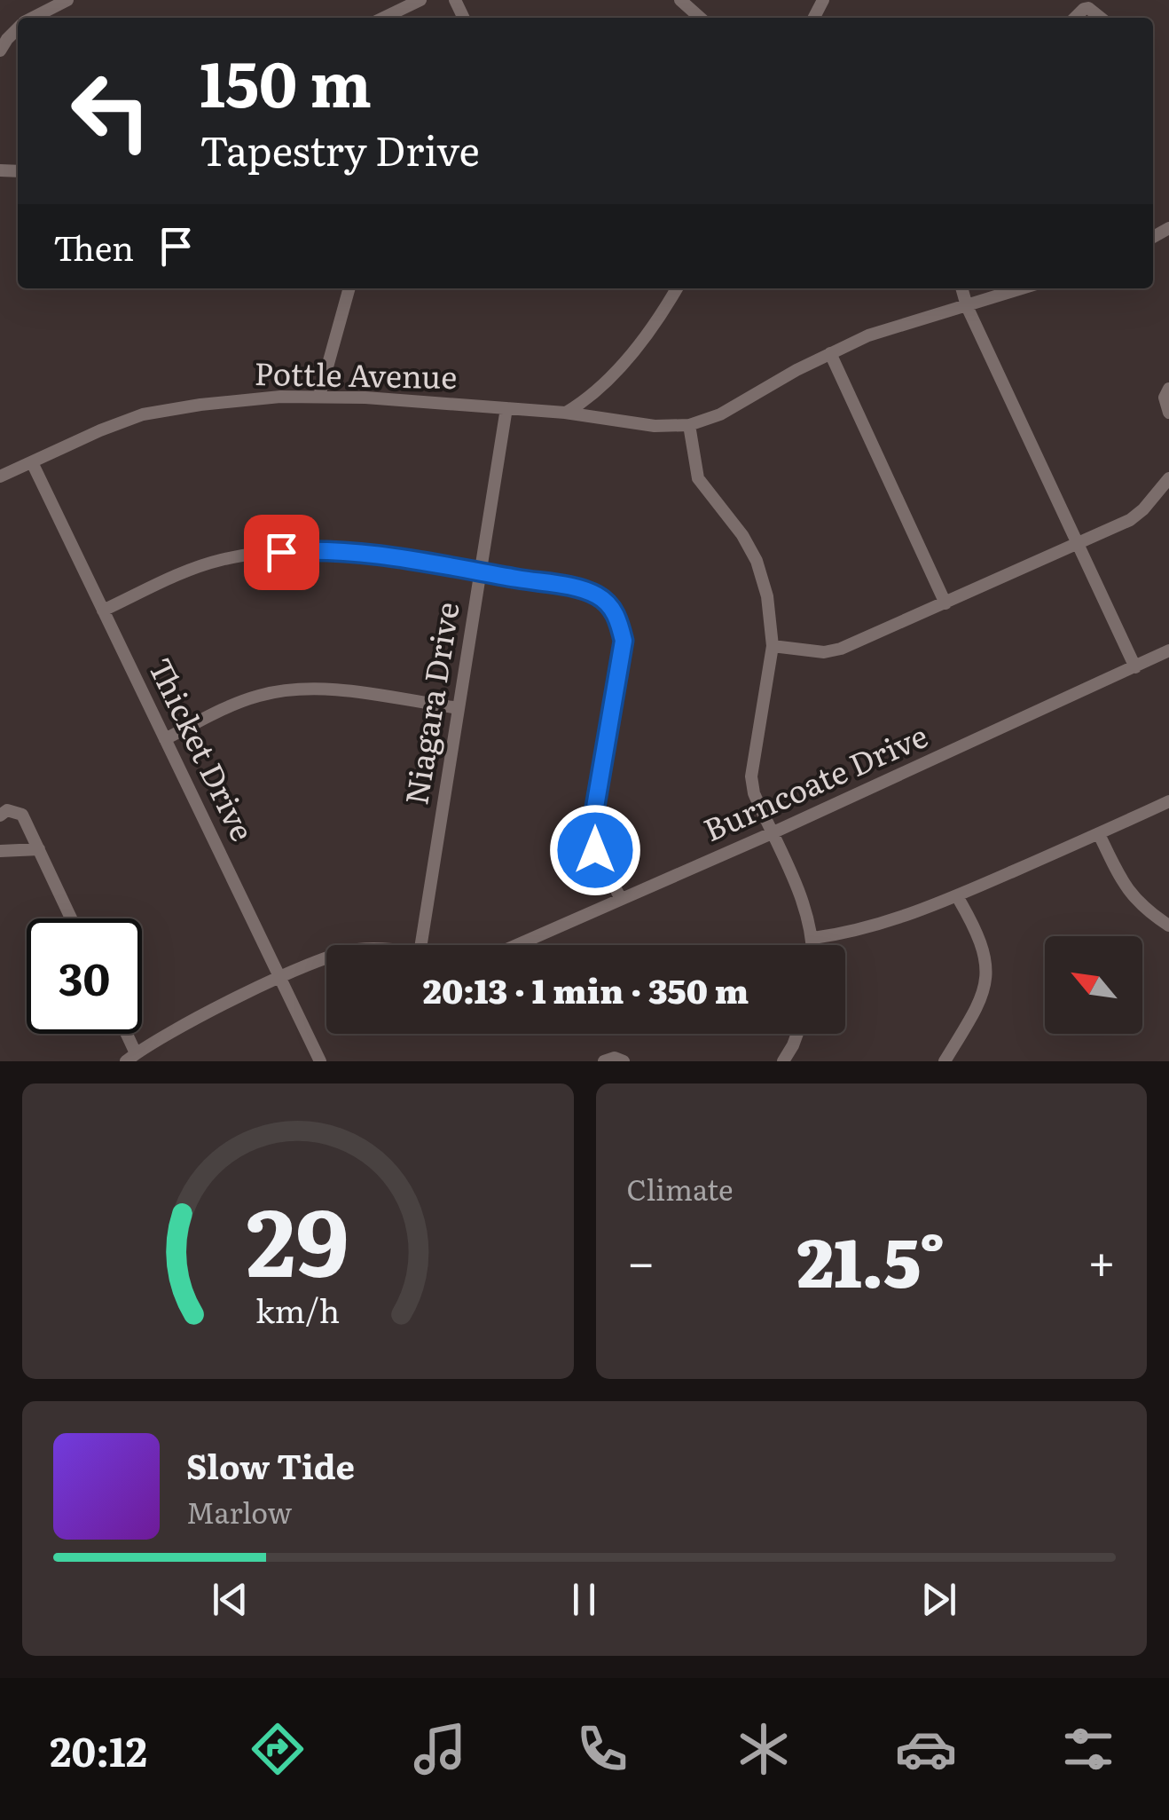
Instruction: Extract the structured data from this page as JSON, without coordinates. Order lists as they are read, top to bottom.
{
  "streets": {
    "street": [
      "Pottle Avenue",
      "Niagara Drive",
      "Thicket Drive",
      "Burncoate Drive"
    ]
  },
  "crossings": [
    ["Pottle Avenue", "Niagara Drive"],
    ["Pottle Avenue", "Thicket Drive"]
  ],
  "north": "top left",
  "page": {
    "turn": ["150 m", "Tapestry Drive"],
    "then": "Then",
    "limit": "30",
    "trip": "20:13 · 1 min · 350 m",
    "tile": "Climate",
    "heat": ["−", "21.5°", "+"],
    "song": ["Slow Tide", "Marlow"],
    "tabs": "20:12",
    "gauge": ["29", "km/h"]
  }
}
